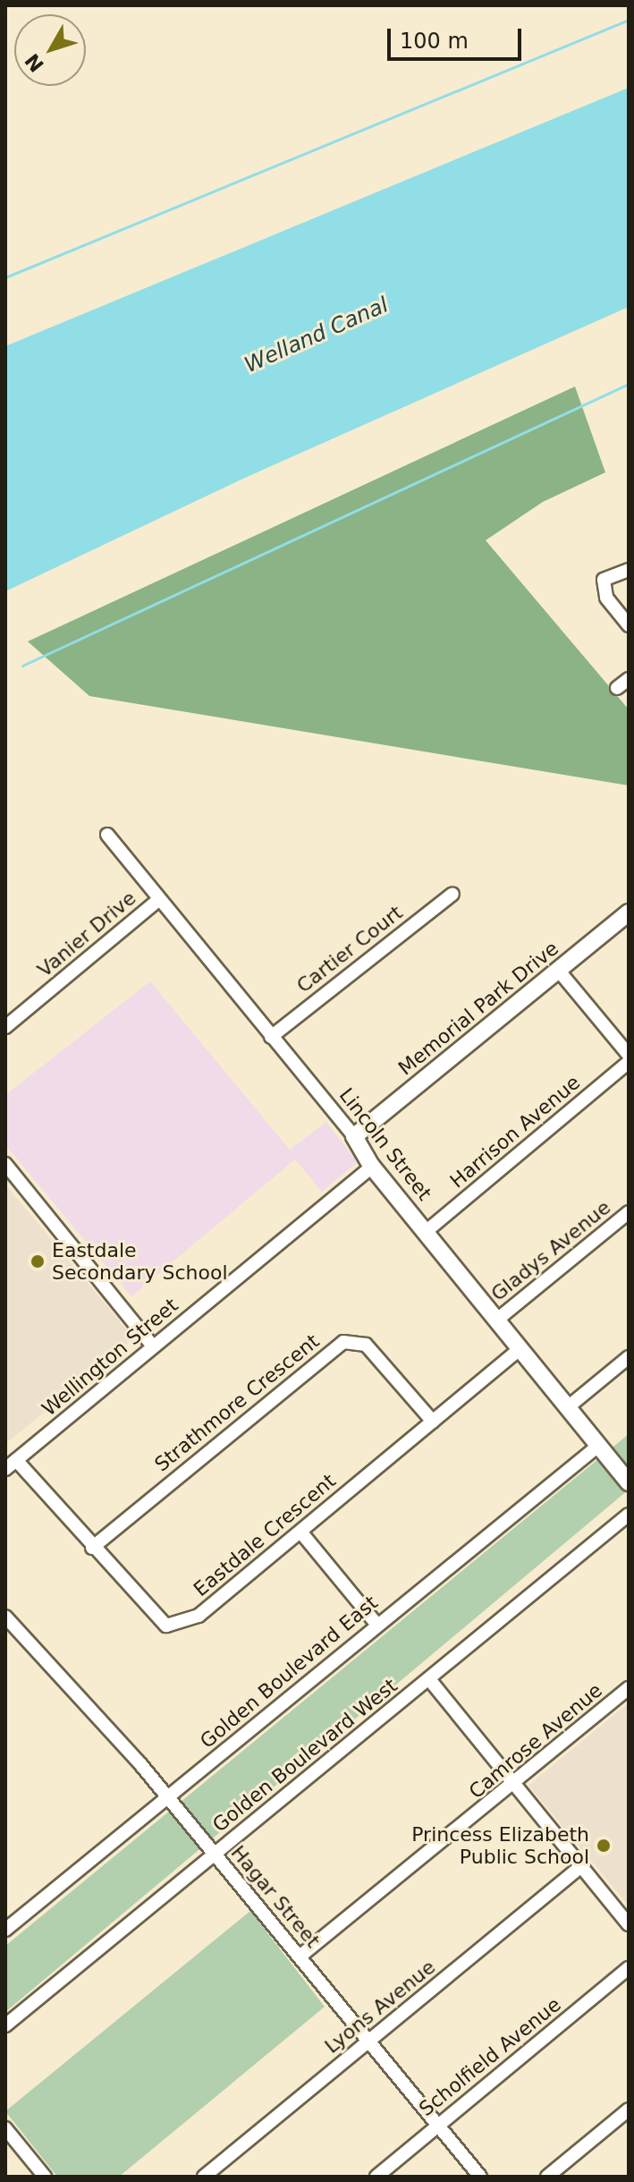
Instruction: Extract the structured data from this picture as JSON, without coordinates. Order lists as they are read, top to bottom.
{
  "streets": {
    "main road": ["Memorial Park Drive", "Lincoln Street"],
    "street": [
      "Vanier Drive",
      "Cartier Court",
      "Harrison Avenue",
      "Gladys Avenue",
      "Wellington Street",
      "Strathmore Crescent",
      "Eastdale Crescent",
      "Golden Boulevard East",
      "Camrose Avenue",
      "Golden Boulevard West",
      "Hagar Street",
      "Lyons Avenue",
      "Scholfield Avenue"
    ]
  },
  "crossings": [
    ["Vanier Drive", "Lincoln Street"],
    ["Cartier Court", "Lincoln Street"],
    ["Memorial Park Drive", "Lincoln Street"],
    ["Harrison Avenue", "Lincoln Street"],
    ["Lincoln Street", "Gladys Avenue"],
    ["Lincoln Street", "Wellington Street"],
    ["Lincoln Street", "Eastdale Crescent"],
    ["Lincoln Street", "Golden Boulevard East"],
    ["Wellington Street", "Eastdale Crescent"],
    ["Strathmore Crescent", "Eastdale Crescent"],
    ["Golden Boulevard East", "Hagar Street"],
    ["Camrose Avenue", "Hagar Street"],
    ["Golden Boulevard West", "Hagar Street"],
    ["Hagar Street", "Lyons Avenue"],
    ["Hagar Street", "Scholfield Avenue"]
  ],
  "water": ["Welland Canal"],
  "places": ["Eastdale Secondary School", "Princess Elizabeth Public School"],
  "scale_bar": "100 m",
  "north": "bottom left"
}
